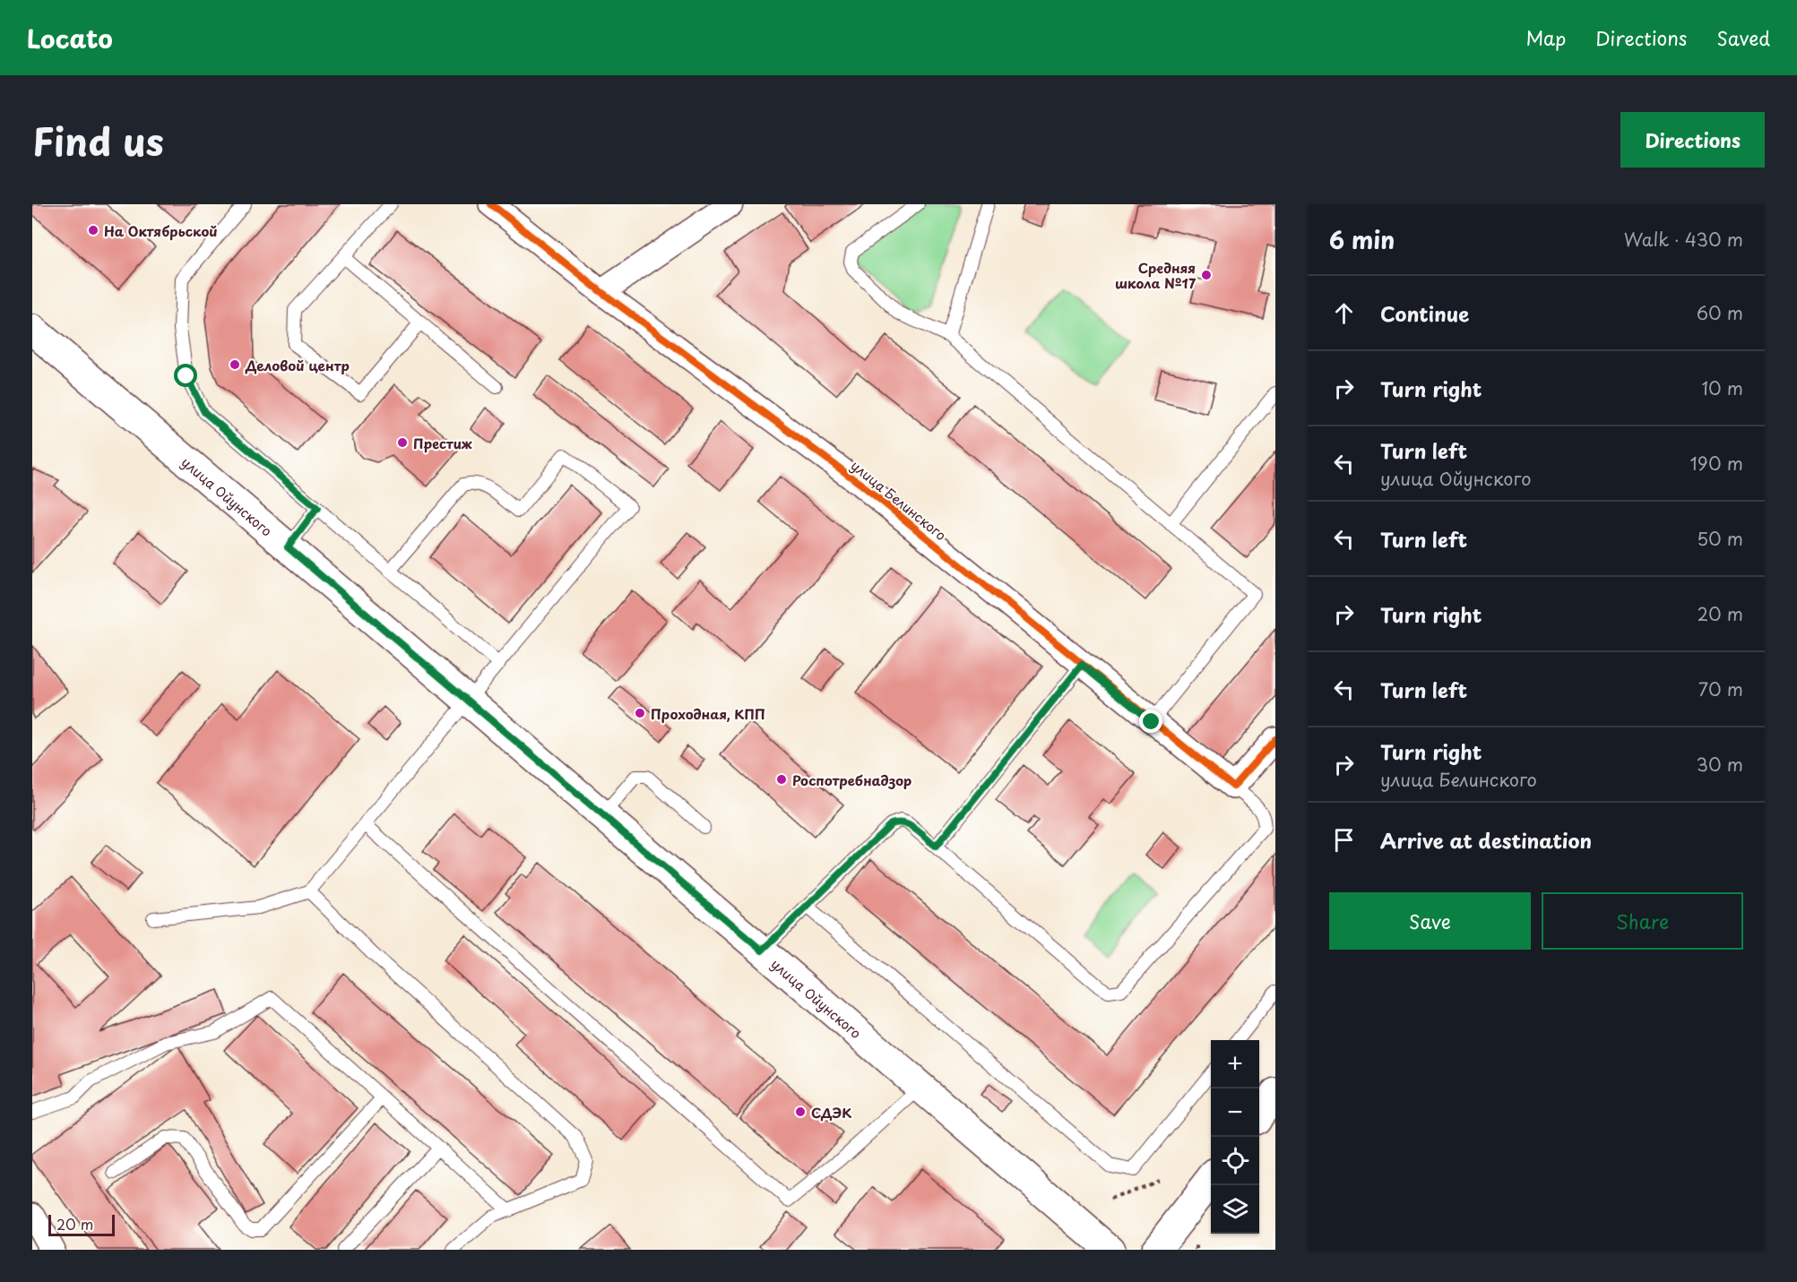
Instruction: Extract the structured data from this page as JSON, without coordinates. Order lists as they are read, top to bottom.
{
  "streets": {
    "main road": ["улица Ойунского"],
    "street": ["улица Белинского"]
  },
  "places": [
    "На Октябрьской",
    "Средняя школа №17",
    "Деловой центр",
    "Престиж",
    "Проходная, КПП",
    "Роспотребнадзор",
    "СДЭК"
  ],
  "scale_bar": "20 m",
  "page": {
    "header": "Locato",
    "nav": ["Map", "Directions", "Saved"],
    "title": "Find us",
    "buttons": [
      "Directions",
      ["Save", "Share"]
    ],
    "heading": ["6 min", "Walk · 430 m"],
    "list": [
      ["Continue", "60 m"],
      ["Turn right", "10 m"],
      ["Turn left", "улица Ойунского", "190 m"],
      ["Turn left", "50 m"],
      ["Turn right", "20 m"],
      ["Turn left", "70 m"],
      ["Turn right", "улица Белинского", "30 m"],
      "Arrive at destination"
    ],
    "map_buttons": ["+", "−"],
    "scale": "20 m"
  }
}
